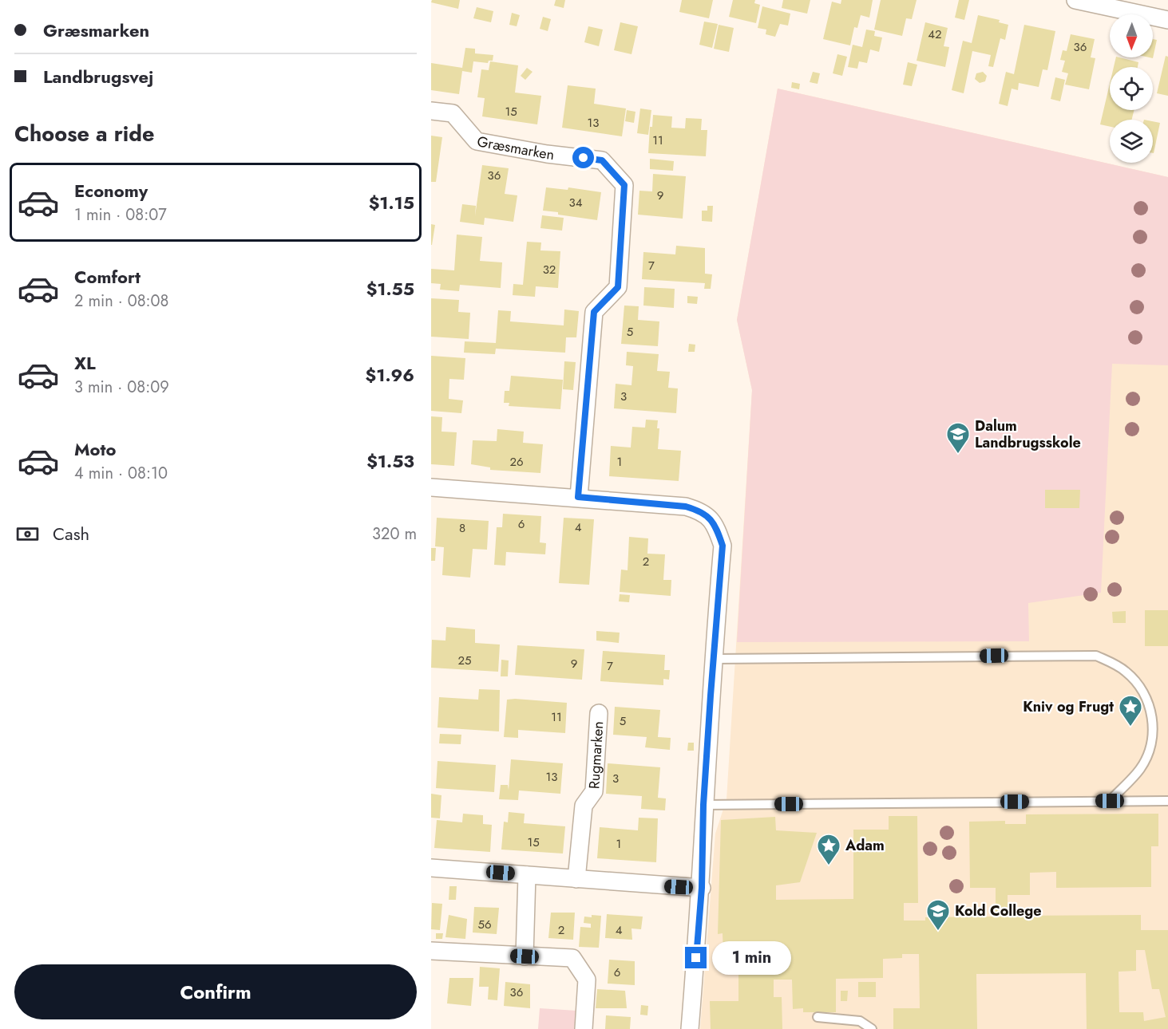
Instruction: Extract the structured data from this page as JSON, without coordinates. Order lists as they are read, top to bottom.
{
  "streets": {
    "street": ["Græsmarken", "Rugmarken"]
  },
  "places": {
    "school or university": ["Dalum Landbrugsskole", "Kold College"],
    "place": ["Kniv og Frugt", "Adam"]
  },
  "house_numbers": [
    "42",
    "36",
    "15",
    "13",
    "11",
    "36",
    "9",
    "34",
    "7",
    "32",
    "5",
    "3",
    "26",
    "1",
    "6",
    "4",
    "8",
    "2",
    "25",
    "9",
    "7",
    "11",
    "5",
    "13",
    "3",
    "15",
    "1",
    "56",
    "2",
    "4",
    "6",
    "36"
  ],
  "north": "bottom",
  "page": {
    "banner": ["Græsmarken", "Landbrugsvej"],
    "heading": "Choose a ride",
    "list": [
      {
        "name": "Economy",
        "note": "1 min · 08:07",
        "value": "$1.15"
      },
      {
        "name": "Comfort",
        "note": "2 min · 08:08",
        "value": "$1.55"
      },
      {
        "name": "XL",
        "note": "3 min · 08:09",
        "value": "$1.96"
      },
      {
        "name": "Moto",
        "note": "4 min · 08:10",
        "value": "$1.53"
      }
    ],
    "pay": ["Cash", "320 m"],
    "bubble": "1 min",
    "buttons": "Confirm"
  }
}
